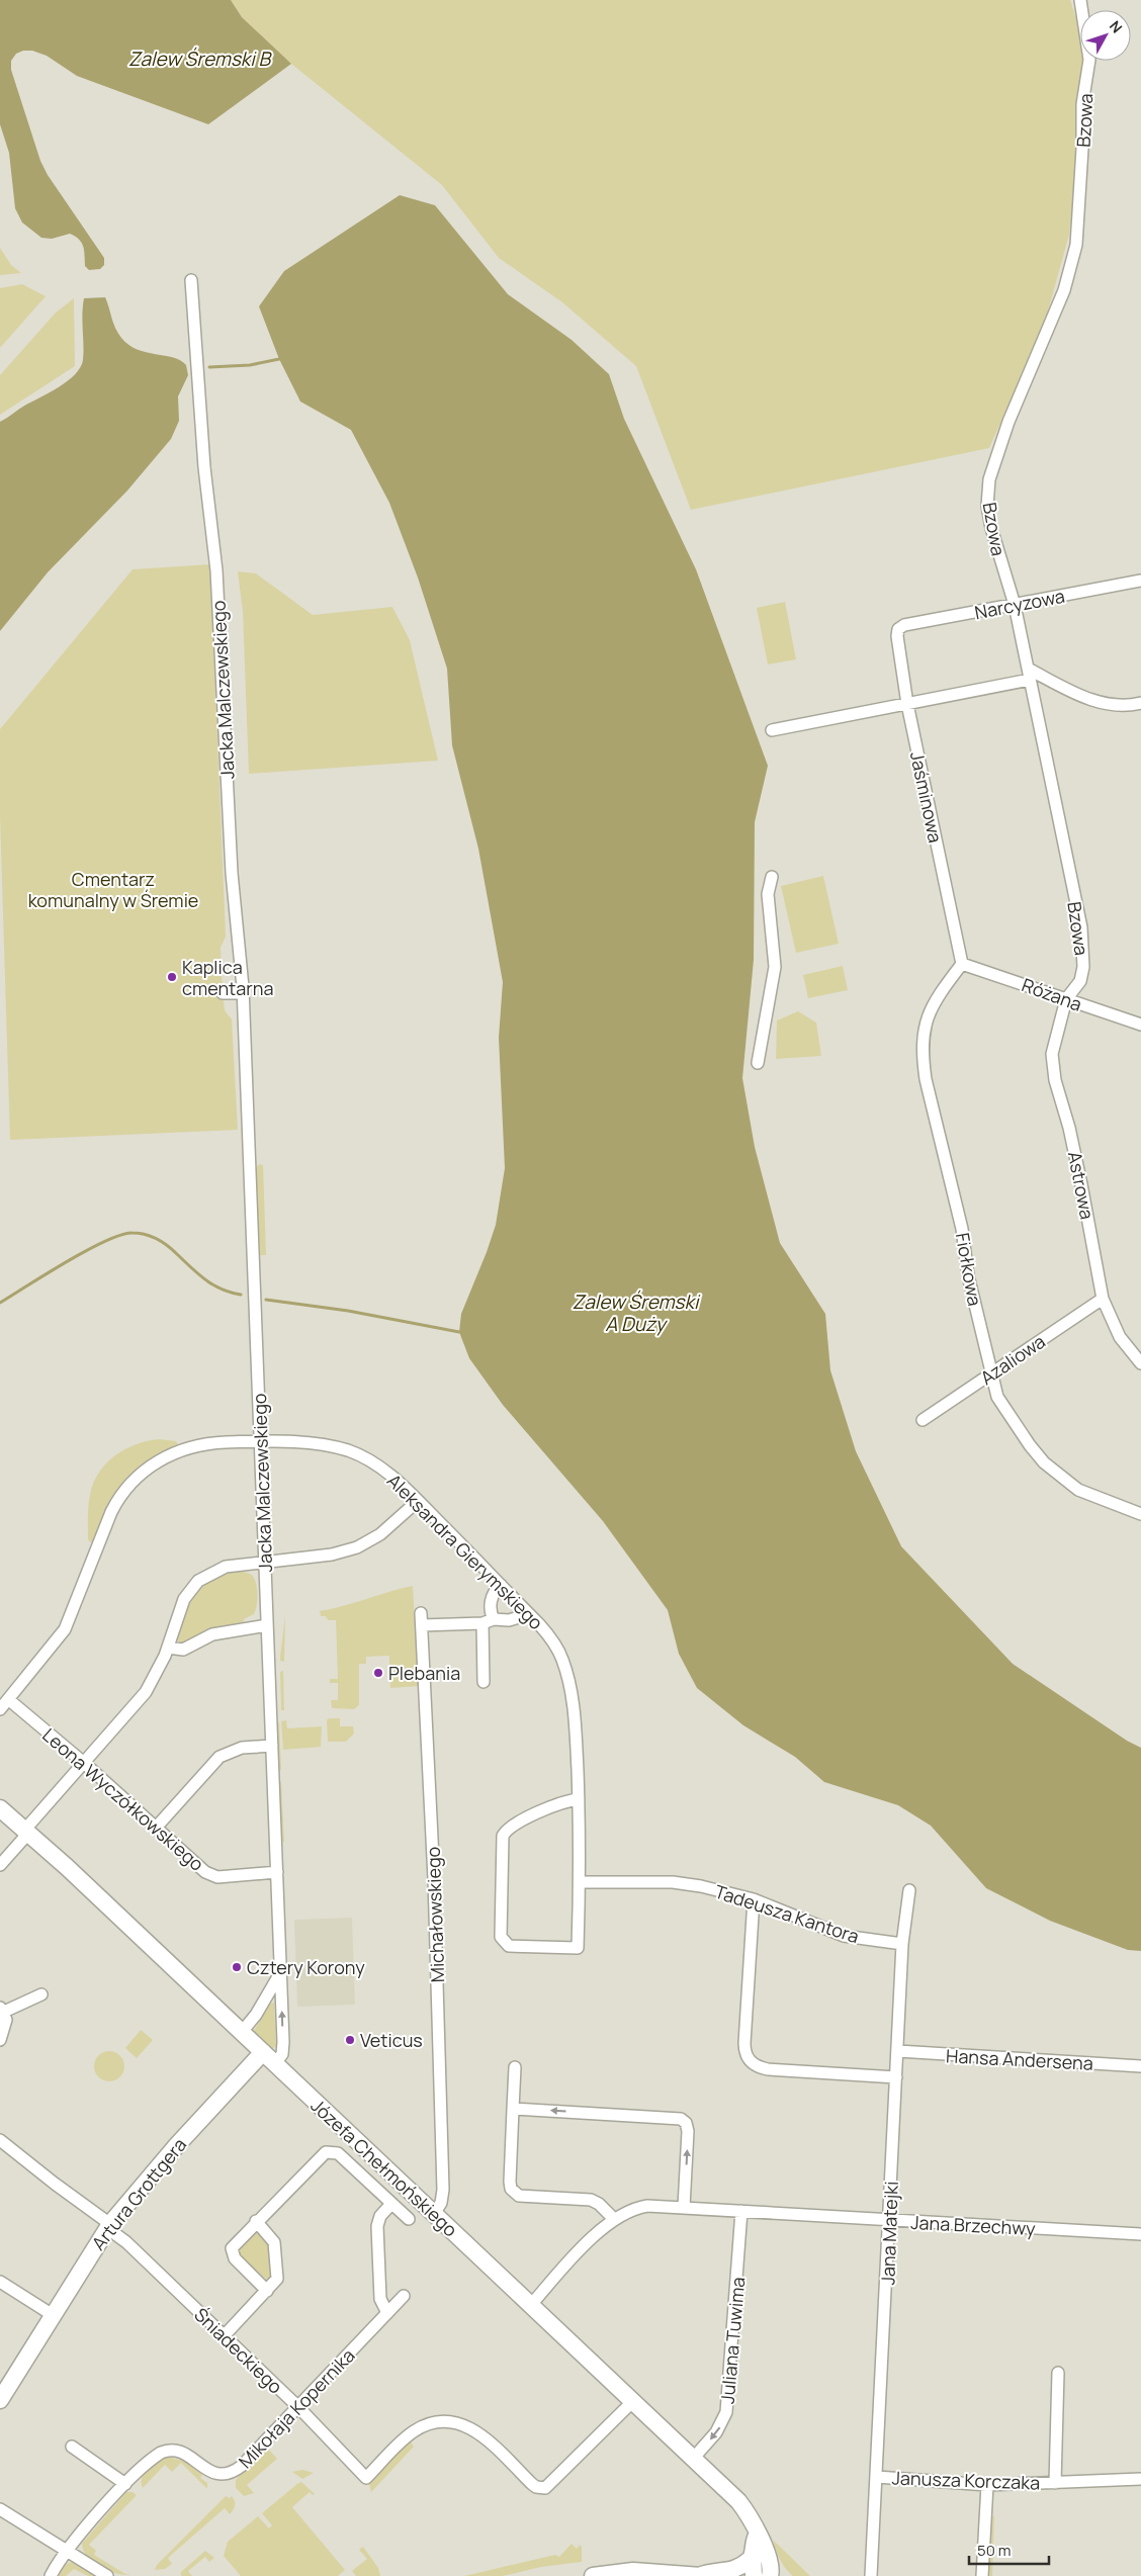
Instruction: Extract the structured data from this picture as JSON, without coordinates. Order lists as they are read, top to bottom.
{
  "streets": {
    "street": [
      "Bzowa",
      "Narcyzowa",
      "Jacka Malczewskiego",
      "Jaśminowa",
      "Różana",
      "Astrowa",
      "Fiołkowa",
      "Azaliowa",
      "Aleksandra Gierymskiego",
      "Leona Wyczółkowskiego",
      "Tadeusza Kantora",
      "Michałowskiego",
      "Hansa Andersena",
      "Józefa Chełmońskiego",
      "Artura Grottgera",
      "Jana Brzechwy",
      "Jana Matejki",
      "Juliana Tuwima",
      "Śniadeckiego",
      "Mikołaja Kopernika",
      "Janusza Korczaka"
    ]
  },
  "crossings": [
    ["Bzowa", "Narcyzowa"],
    ["Bzowa", "Różana"],
    ["Bzowa", "Astrowa"],
    ["Narcyzowa", "Jaśminowa"],
    ["Jacka Malczewskiego", "Aleksandra Gierymskiego"],
    ["Jacka Malczewskiego", "Leona Wyczółkowskiego"],
    ["Jacka Malczewskiego", "Józefa Chełmońskiego"],
    ["Jaśminowa", "Różana"],
    ["Jaśminowa", "Fiołkowa"],
    ["Różana", "Astrowa"],
    ["Różana", "Fiołkowa"],
    ["Astrowa", "Azaliowa"],
    ["Fiołkowa", "Azaliowa"],
    ["Aleksandra Gierymskiego", "Leona Wyczółkowskiego"],
    ["Aleksandra Gierymskiego", "Tadeusza Kantora"],
    ["Tadeusza Kantora", "Jana Matejki"],
    ["Michałowskiego", "Józefa Chełmońskiego"],
    ["Hansa Andersena", "Jana Matejki"],
    ["Józefa Chełmońskiego", "Artura Grottgera"],
    ["Józefa Chełmońskiego", "Jana Brzechwy"],
    ["Józefa Chełmońskiego", "Juliana Tuwima"],
    ["Józefa Chełmońskiego", "Śniadeckiego"],
    ["Artura Grottgera", "Śniadeckiego"],
    ["Jana Brzechwy", "Jana Matejki"],
    ["Jana Brzechwy", "Juliana Tuwima"],
    ["Jana Matejki", "Janusza Korczaka"],
    ["Śniadeckiego", "Mikołaja Kopernika"]
  ],
  "one_way": ["Juliana Tuwima"],
  "water": ["Zalew Śremski B", "Zalew Śremski A Duży"],
  "parks": ["Cmentarz komunalny w Śremie"],
  "places": [
    "Kaplica cmentarna",
    "Plebania",
    "Cztery Korony",
    "Veticus"
  ],
  "scale_bar": "50 m",
  "north": "top right"
}
